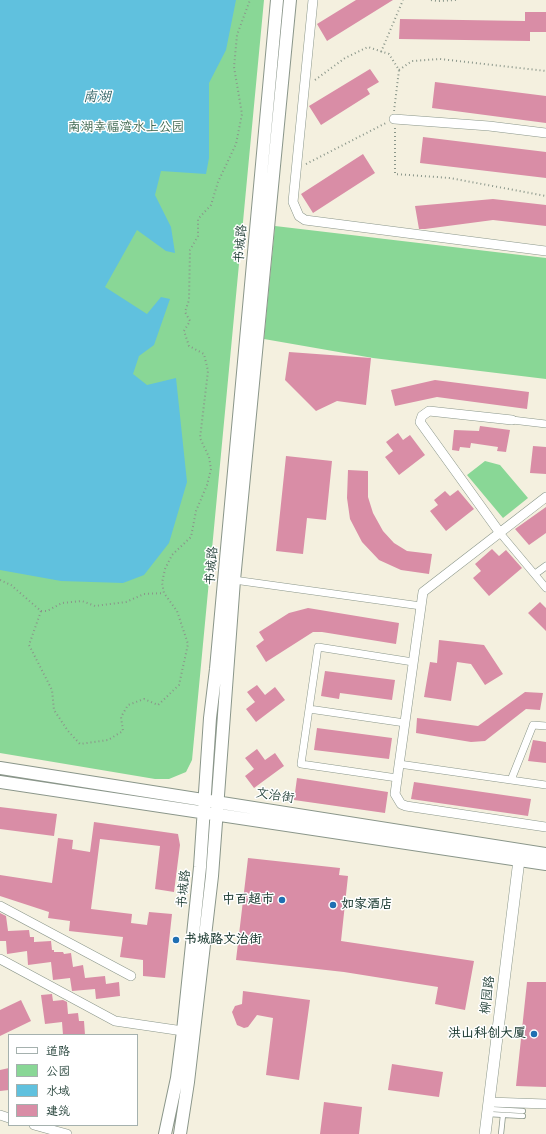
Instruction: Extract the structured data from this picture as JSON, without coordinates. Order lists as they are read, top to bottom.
{
  "streets": {
    "main road": ["书城路", "文治街"],
    "street": ["柳园路"]
  },
  "crossings": [
    ["书城路", "文治街"],
    ["文治街", "柳园路"]
  ],
  "water": ["南湖"],
  "parks": ["南湖幸福湾水上公园"],
  "places": [
    "中百超市",
    "如家酒店",
    "书城路文治街",
    "洪山科创大厦"
  ],
  "legend": [
    "道路",
    "公园",
    "水域",
    "建筑"
  ]
}
